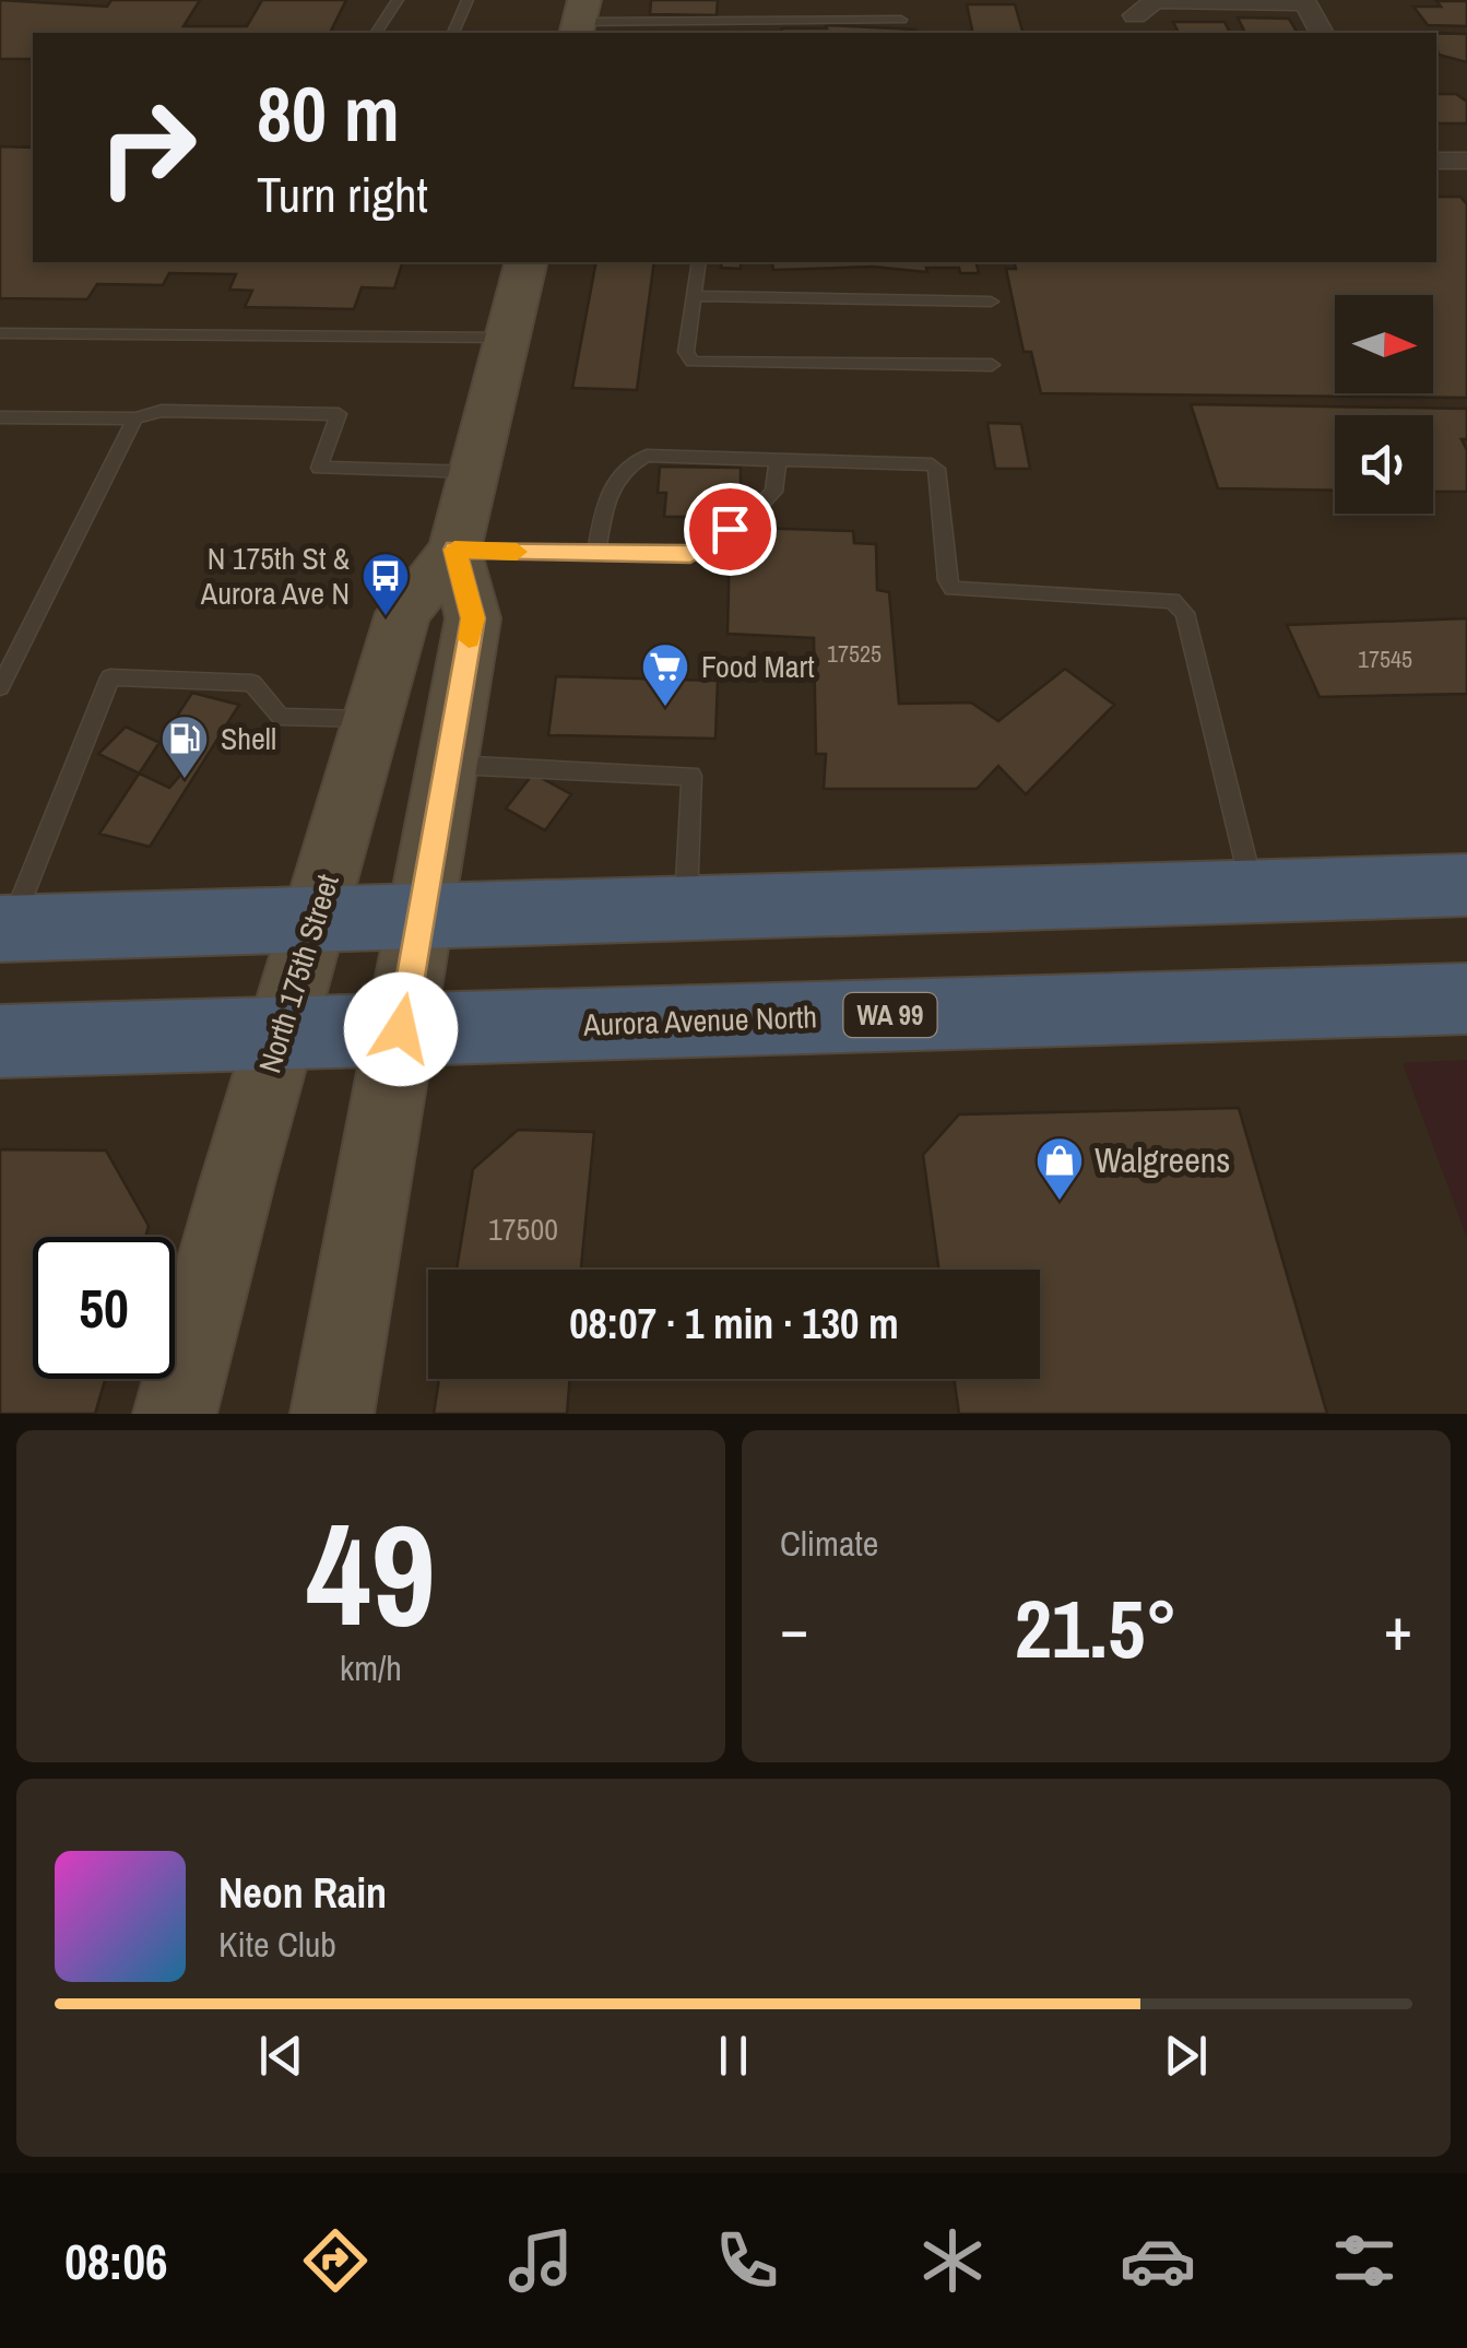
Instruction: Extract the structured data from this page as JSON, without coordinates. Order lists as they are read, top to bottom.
{
  "streets": {
    "highway": ["WA 99", "Aurora Avenue North"],
    "street": ["North 175th Street"]
  },
  "crossings": [
    ["North 175th Street", "Aurora Avenue North"]
  ],
  "places": {
    "bus stop": ["N 175th St & Aurora Ave N"],
    "supermarket": ["Food Mart"],
    "fuel station": ["Shell"],
    "shop": ["Walgreens"]
  },
  "house_numbers": ["17525", "17545", "17500"],
  "north": "right",
  "page": {
    "turn": ["80 m", "Turn right"],
    "limit": "50",
    "trip": "08:07 · 1 min · 130 m",
    "tile": [
      ["49", "km/h"],
      "Climate"
    ],
    "heat": ["−", "21.5°", "+"],
    "song": ["Neon Rain", "Kite Club"],
    "tabs": "08:06"
  }
}
